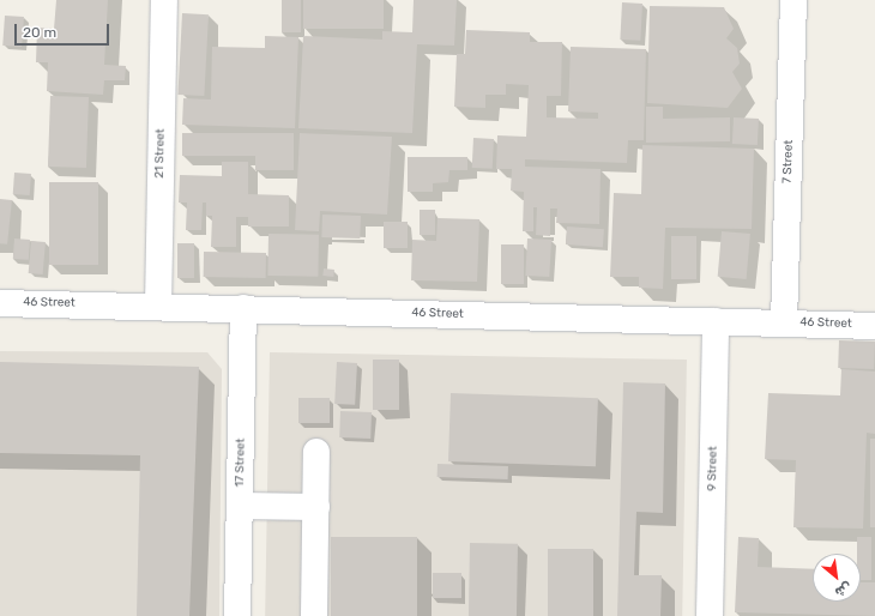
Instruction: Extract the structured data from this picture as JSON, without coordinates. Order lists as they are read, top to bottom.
{
  "streets": {
    "street": [
      "21 Street",
      "7 Street",
      "46 Street",
      "17 Street",
      "9 Street"
    ]
  },
  "crossings": [
    ["21 Street", "46 Street"],
    ["7 Street", "46 Street"],
    ["46 Street", "17 Street"],
    ["46 Street", "9 Street"]
  ],
  "scale_bar": "20 m",
  "north": "bottom right"
}
